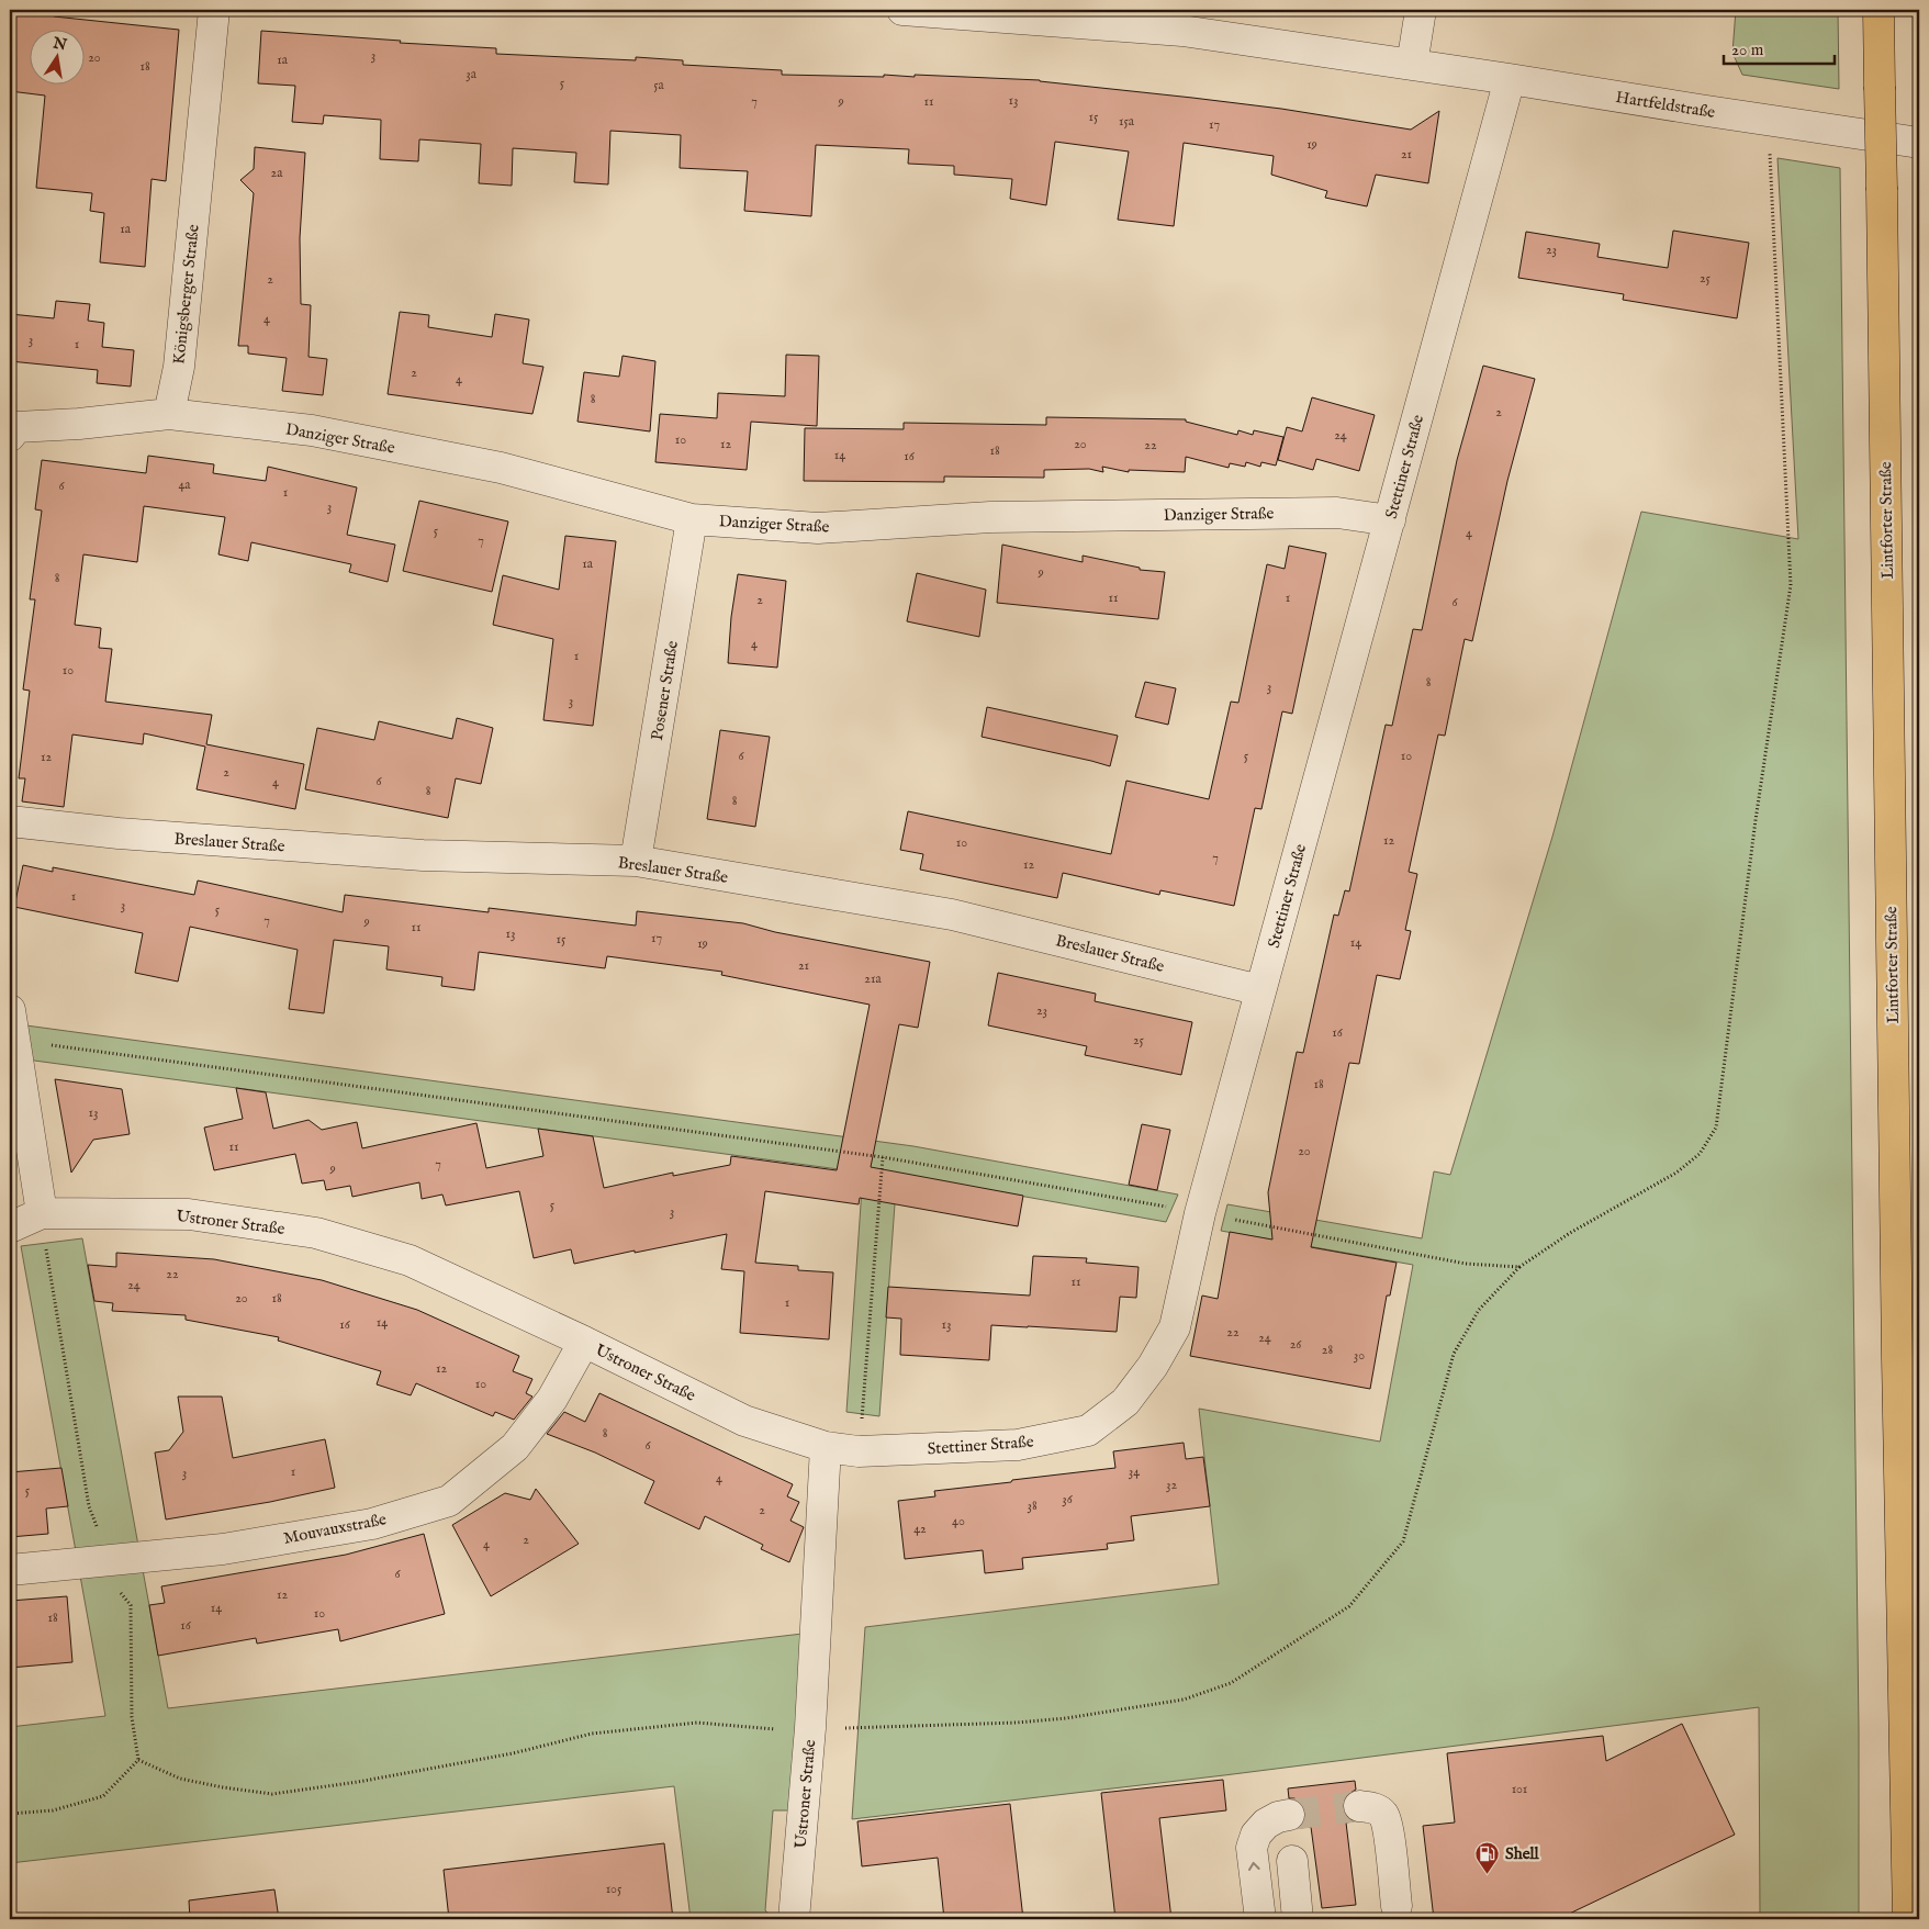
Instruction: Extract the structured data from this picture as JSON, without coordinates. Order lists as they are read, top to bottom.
{
  "streets": {
    "main road": ["Lintforter Straße"],
    "street": [
      "Hartfeldstraße",
      "Königsberger Straße",
      "Danziger Straße",
      "Stettiner Straße",
      "Posener Straße",
      "Breslauer Straße",
      "Ustroner Straße",
      "Mouvauxstraße"
    ]
  },
  "crossings": [
    ["Hartfeldstraße", "Stettiner Straße"],
    ["Königsberger Straße", "Danziger Straße"],
    ["Danziger Straße", "Stettiner Straße"],
    ["Danziger Straße", "Posener Straße"],
    ["Stettiner Straße", "Breslauer Straße"],
    ["Stettiner Straße", "Ustroner Straße"],
    ["Posener Straße", "Breslauer Straße"],
    ["Ustroner Straße", "Mouvauxstraße"]
  ],
  "places": {
    "fuel station": ["Shell"]
  },
  "house_numbers": [
    "3",
    "20",
    "1a",
    "18",
    "3a",
    "5",
    "5a",
    "13",
    "7",
    "9",
    "11",
    "15",
    "15a",
    "17",
    "19",
    "21",
    "2a",
    "1a",
    "23",
    "25",
    "2",
    "4",
    "3",
    "1",
    "2",
    "4",
    "8",
    "2",
    "24",
    "10",
    "12",
    "20",
    "22",
    "18",
    "14",
    "16",
    "4a",
    "6",
    "1",
    "3",
    "5",
    "4",
    "7",
    "1a",
    "9",
    "8",
    "11",
    "1",
    "2",
    "6",
    "4",
    "1",
    "10",
    "8",
    "3",
    "3",
    "6",
    "5",
    "10",
    "12",
    "2",
    "6",
    "4",
    "8",
    "8",
    "12",
    "10",
    "7",
    "12",
    "1",
    "3",
    "5",
    "7",
    "9",
    "11",
    "13",
    "17",
    "15",
    "14",
    "19",
    "21",
    "21a",
    "23",
    "16",
    "25",
    "18",
    "13",
    "11",
    "20",
    "7",
    "9",
    "5",
    "3",
    "22",
    "11",
    "24",
    "20",
    "18",
    "1",
    "14",
    "16",
    "13",
    "22",
    "24",
    "26",
    "28",
    "30",
    "12",
    "10",
    "8",
    "6",
    "1",
    "34",
    "3",
    "4",
    "32",
    "5",
    "36",
    "38",
    "2",
    "40",
    "42",
    "2",
    "4",
    "6",
    "12",
    "14",
    "10",
    "18",
    "16",
    "101",
    "105"
  ],
  "scale_bar": "20 m",
  "north": "top"
}
